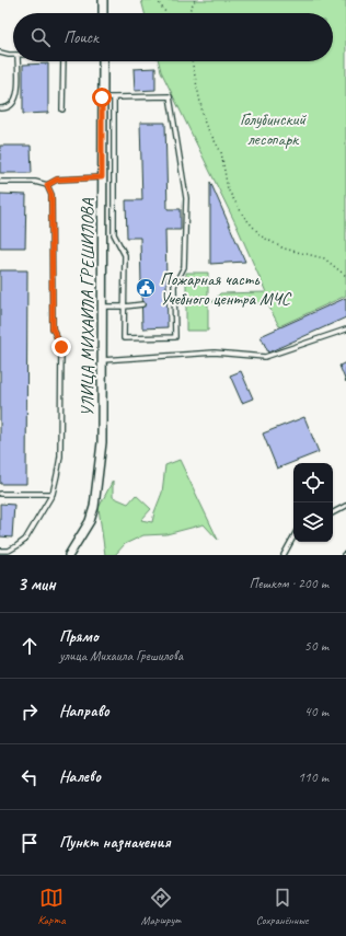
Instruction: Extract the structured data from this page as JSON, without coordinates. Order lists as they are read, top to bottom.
{
  "streets": {
    "street": ["УЛИЦА МИХАИЛА ГРЕШИЛОВА"]
  },
  "parks": ["Голубинский лесопарк"],
  "places": {
    "public building": ["Пожарная часть Учебного центра МЧС"]
  },
  "page": {
    "search": "Поиск",
    "heading": ["3 мин", "Пешком · 200 m"],
    "list": [
      ["Прямо", "улица Михаила Грешилова", "50 m"],
      ["Направо", "40 m"],
      ["Налево", "110 m"],
      "Пункт назначения"
    ],
    "nav": ["Карта", "Маршрут", "Сохранённые"]
  }
}
